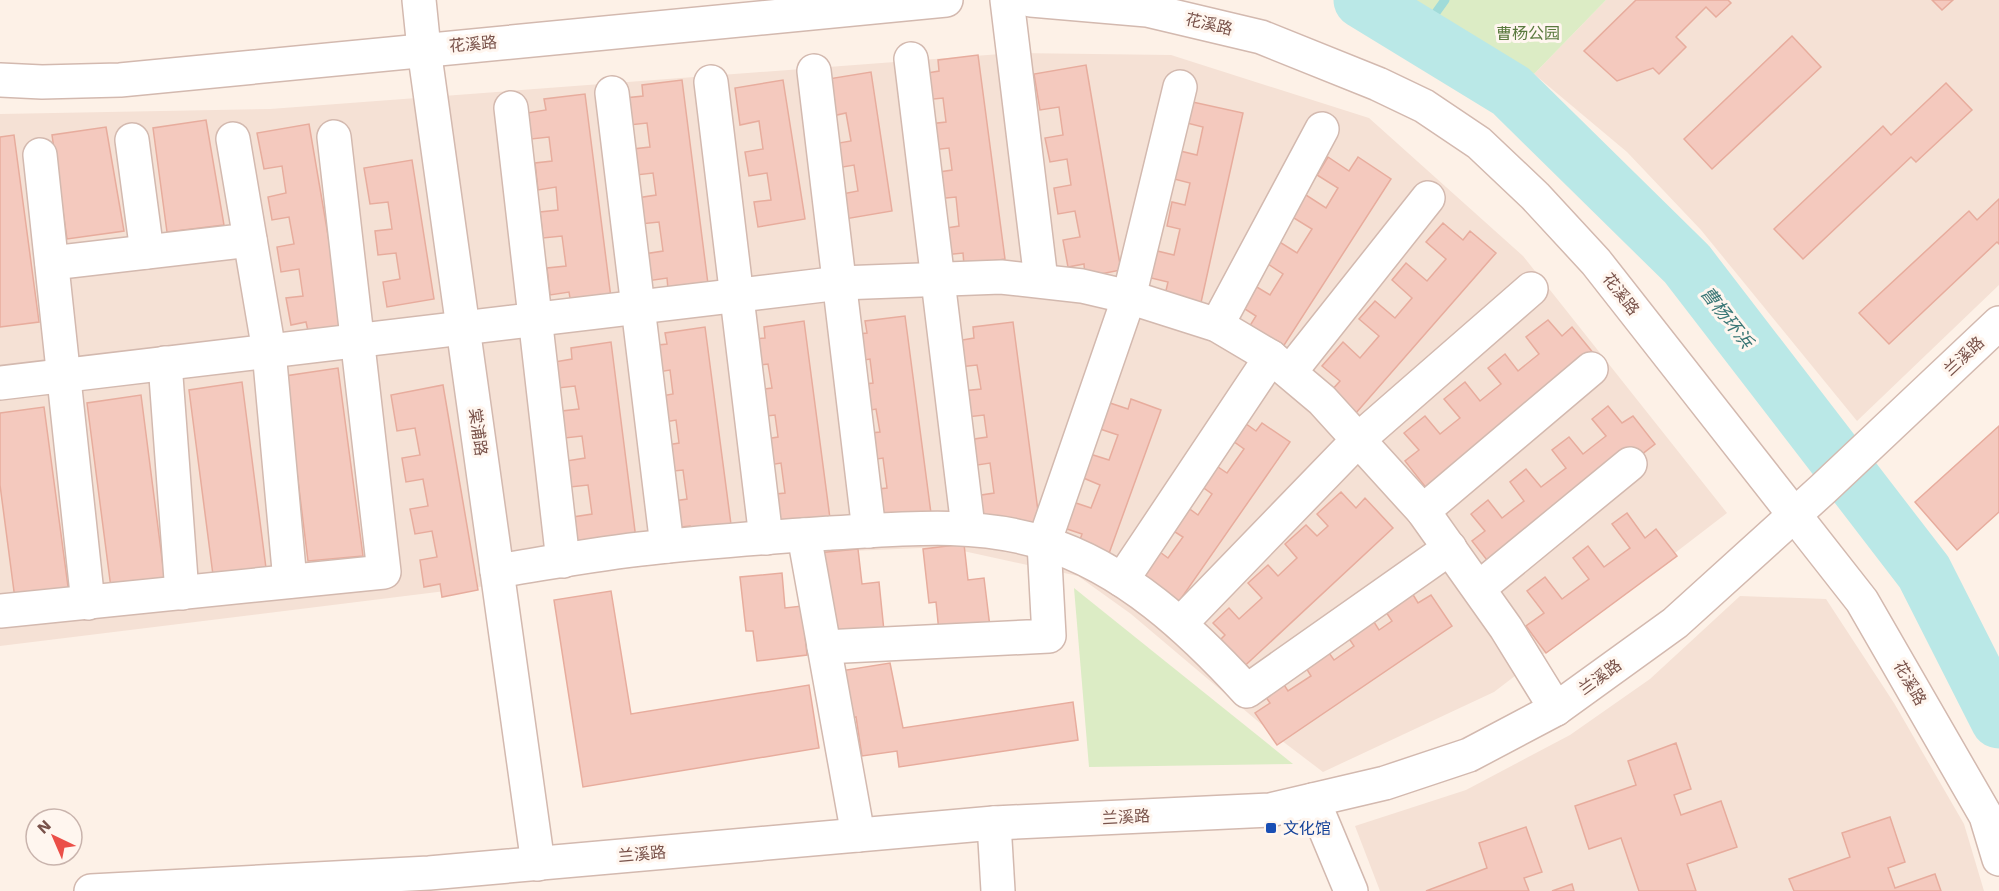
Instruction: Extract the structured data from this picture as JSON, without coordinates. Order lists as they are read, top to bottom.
{
  "streets": {
    "street": ["花溪路", "兰溪路", "棠浦路"]
  },
  "crossings": [
    ["花溪路", "兰溪路"],
    ["花溪路", "棠浦路"],
    ["兰溪路", "棠浦路"]
  ],
  "water": ["曹杨环浜"],
  "parks": ["曹杨公园"],
  "places": {
    "transit": ["文化馆"]
  },
  "north": "top left"
}
